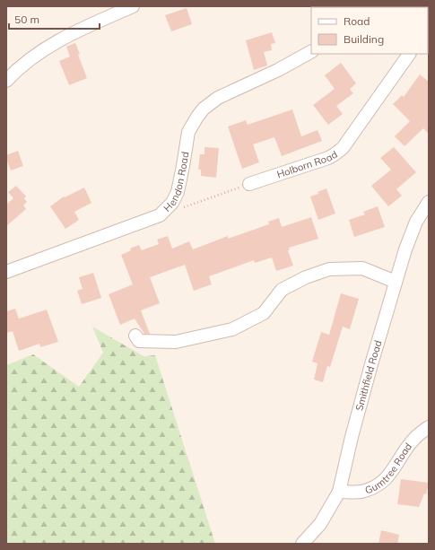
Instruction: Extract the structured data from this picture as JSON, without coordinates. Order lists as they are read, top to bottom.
{
  "streets": {
    "street": [
      "Holborn Road",
      "Hendon Road",
      "Smithfield Road",
      "Gumtree Road"
    ]
  },
  "crossings": [
    ["Smithfield Road", "Gumtree Road"]
  ],
  "legend": ["Road", "Building"],
  "scale_bar": "50 m"
}
